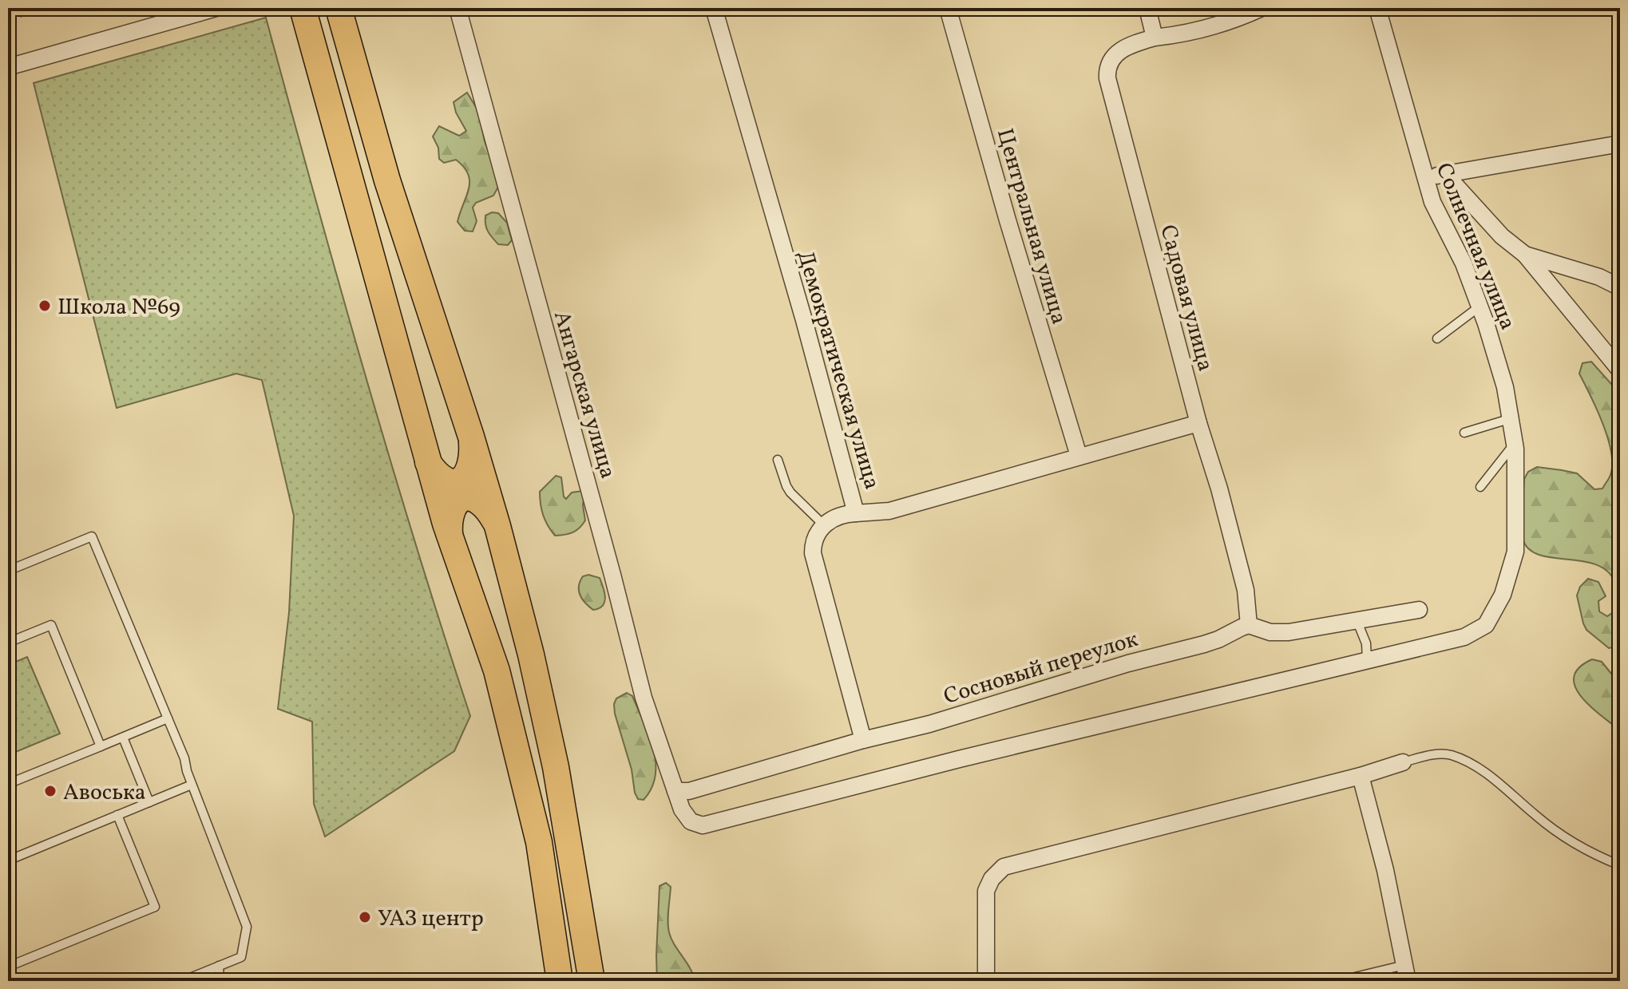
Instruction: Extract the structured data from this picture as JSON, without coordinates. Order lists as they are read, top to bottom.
{
  "streets": {
    "street": [
      "Центральная улица",
      "Солнечная улица",
      "Садовая улица",
      "Демократическая улица",
      "Ангарская улица",
      "Сосновый переулок"
    ]
  },
  "crossings": [
    ["Центральная улица", "Демократическая улица"],
    ["Солнечная улица", "Ангарская улица"],
    ["Садовая улица", "Демократическая улица"],
    ["Садовая улица", "Сосновый переулок"],
    ["Ангарская улица", "Сосновый переулок"]
  ],
  "places": ["Школа №69", "Авоська", "УАЗ центр"]
}
